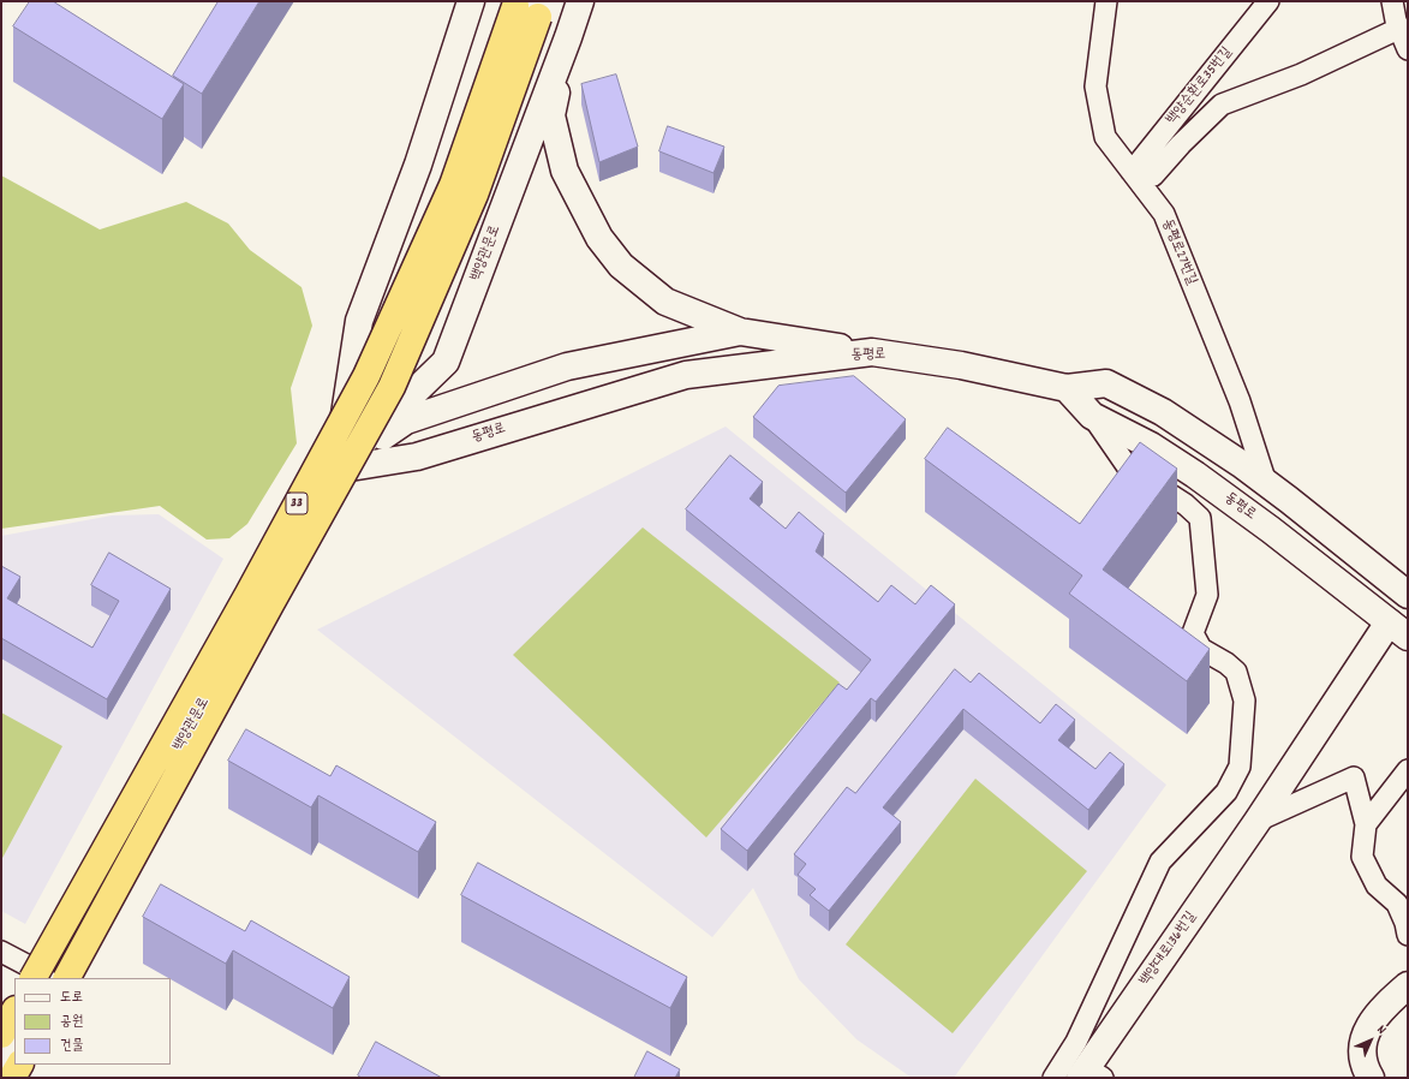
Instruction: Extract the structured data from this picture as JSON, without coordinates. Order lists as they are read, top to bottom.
{
  "streets": {
    "highway": ["33"],
    "main road": ["백양관문로", "동평로", "백양대로136번길"],
    "street": ["백양순환로35번길", "동평로27번길"]
  },
  "crossings": [
    ["백양순환로35번길", "동평로27번길"],
    ["동평로27번길", "동평로"],
    ["백양관문로", "동평로"],
    ["동평로", "백양대로136번길"]
  ],
  "legend": ["도로", "공원", "건물"],
  "north": "top right"
}
